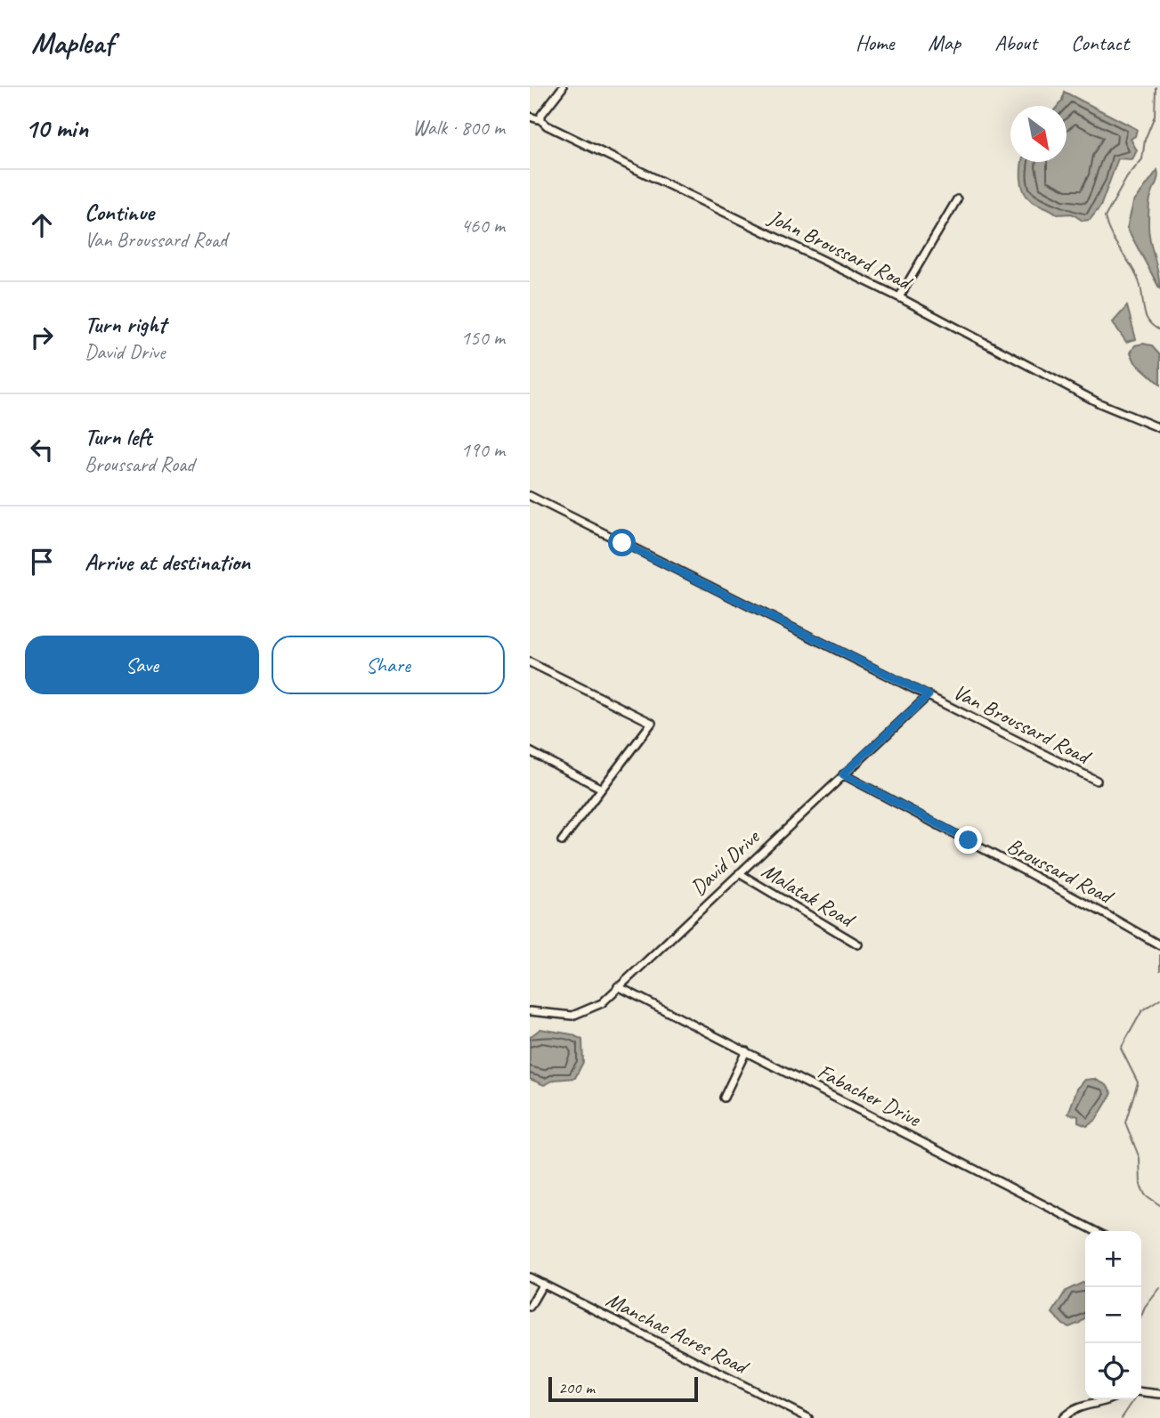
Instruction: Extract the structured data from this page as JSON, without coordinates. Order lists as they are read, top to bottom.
{
  "streets": {
    "street": [
      "John Broussard Road",
      "Van Broussard Road",
      "David Drive",
      "Broussard Road",
      "Malatak Road",
      "Fabacher Drive",
      "Manchac Acres Road"
    ]
  },
  "crossings": [
    ["Van Broussard Road", "David Drive"],
    ["David Drive", "Broussard Road"],
    ["David Drive", "Malatak Road"],
    ["David Drive", "Fabacher Drive"]
  ],
  "scale_bar": "200 m",
  "north": "bottom right",
  "page": {
    "header": "Mapleaf",
    "nav": [
      "Home",
      "Map",
      "About",
      "Contact"
    ],
    "heading": ["10 min", "Walk · 800 m"],
    "list": [
      ["Continue", "Van Broussard Road", "460 m"],
      ["Turn right", "David Drive", "150 m"],
      ["Turn left", "Broussard Road", "190 m"],
      "Arrive at destination"
    ],
    "buttons": ["Save", "Share"],
    "map_buttons": ["+", "−"],
    "scale": "200 m"
  }
}
